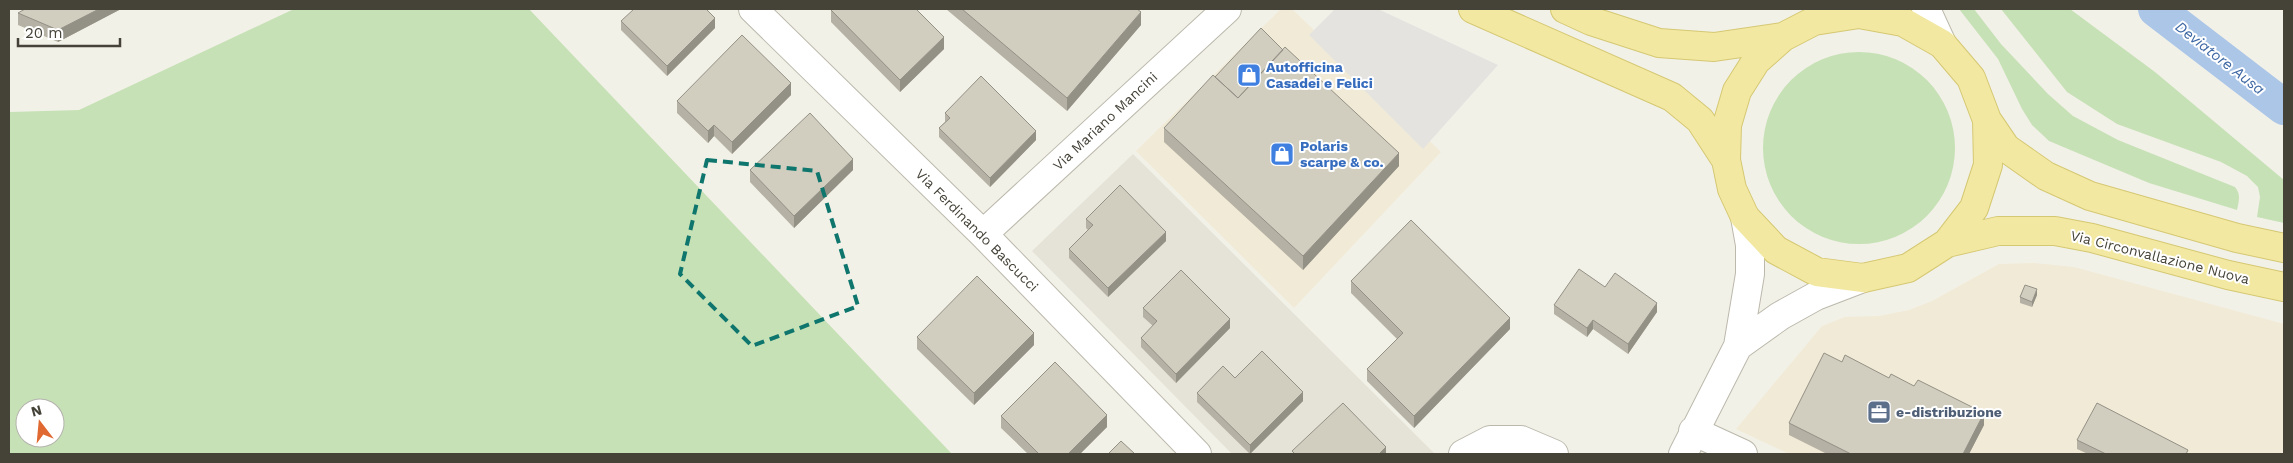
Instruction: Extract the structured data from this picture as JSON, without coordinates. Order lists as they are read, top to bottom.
{
  "streets": {
    "main road": ["Via Circonvallazione Nuova"],
    "street": ["Via Mariano Mancini", "Via Ferdinando Bascucci"]
  },
  "crossings": [
    ["Via Mariano Mancini", "Via Ferdinando Bascucci"]
  ],
  "water": ["Deviatore Ausa"],
  "places": {
    "shop": ["Autofficina Casadei e Felici", "Polaris scarpe & co."],
    "office": ["e-distribuzione"]
  },
  "scale_bar": "20 m",
  "north": "top"
}
